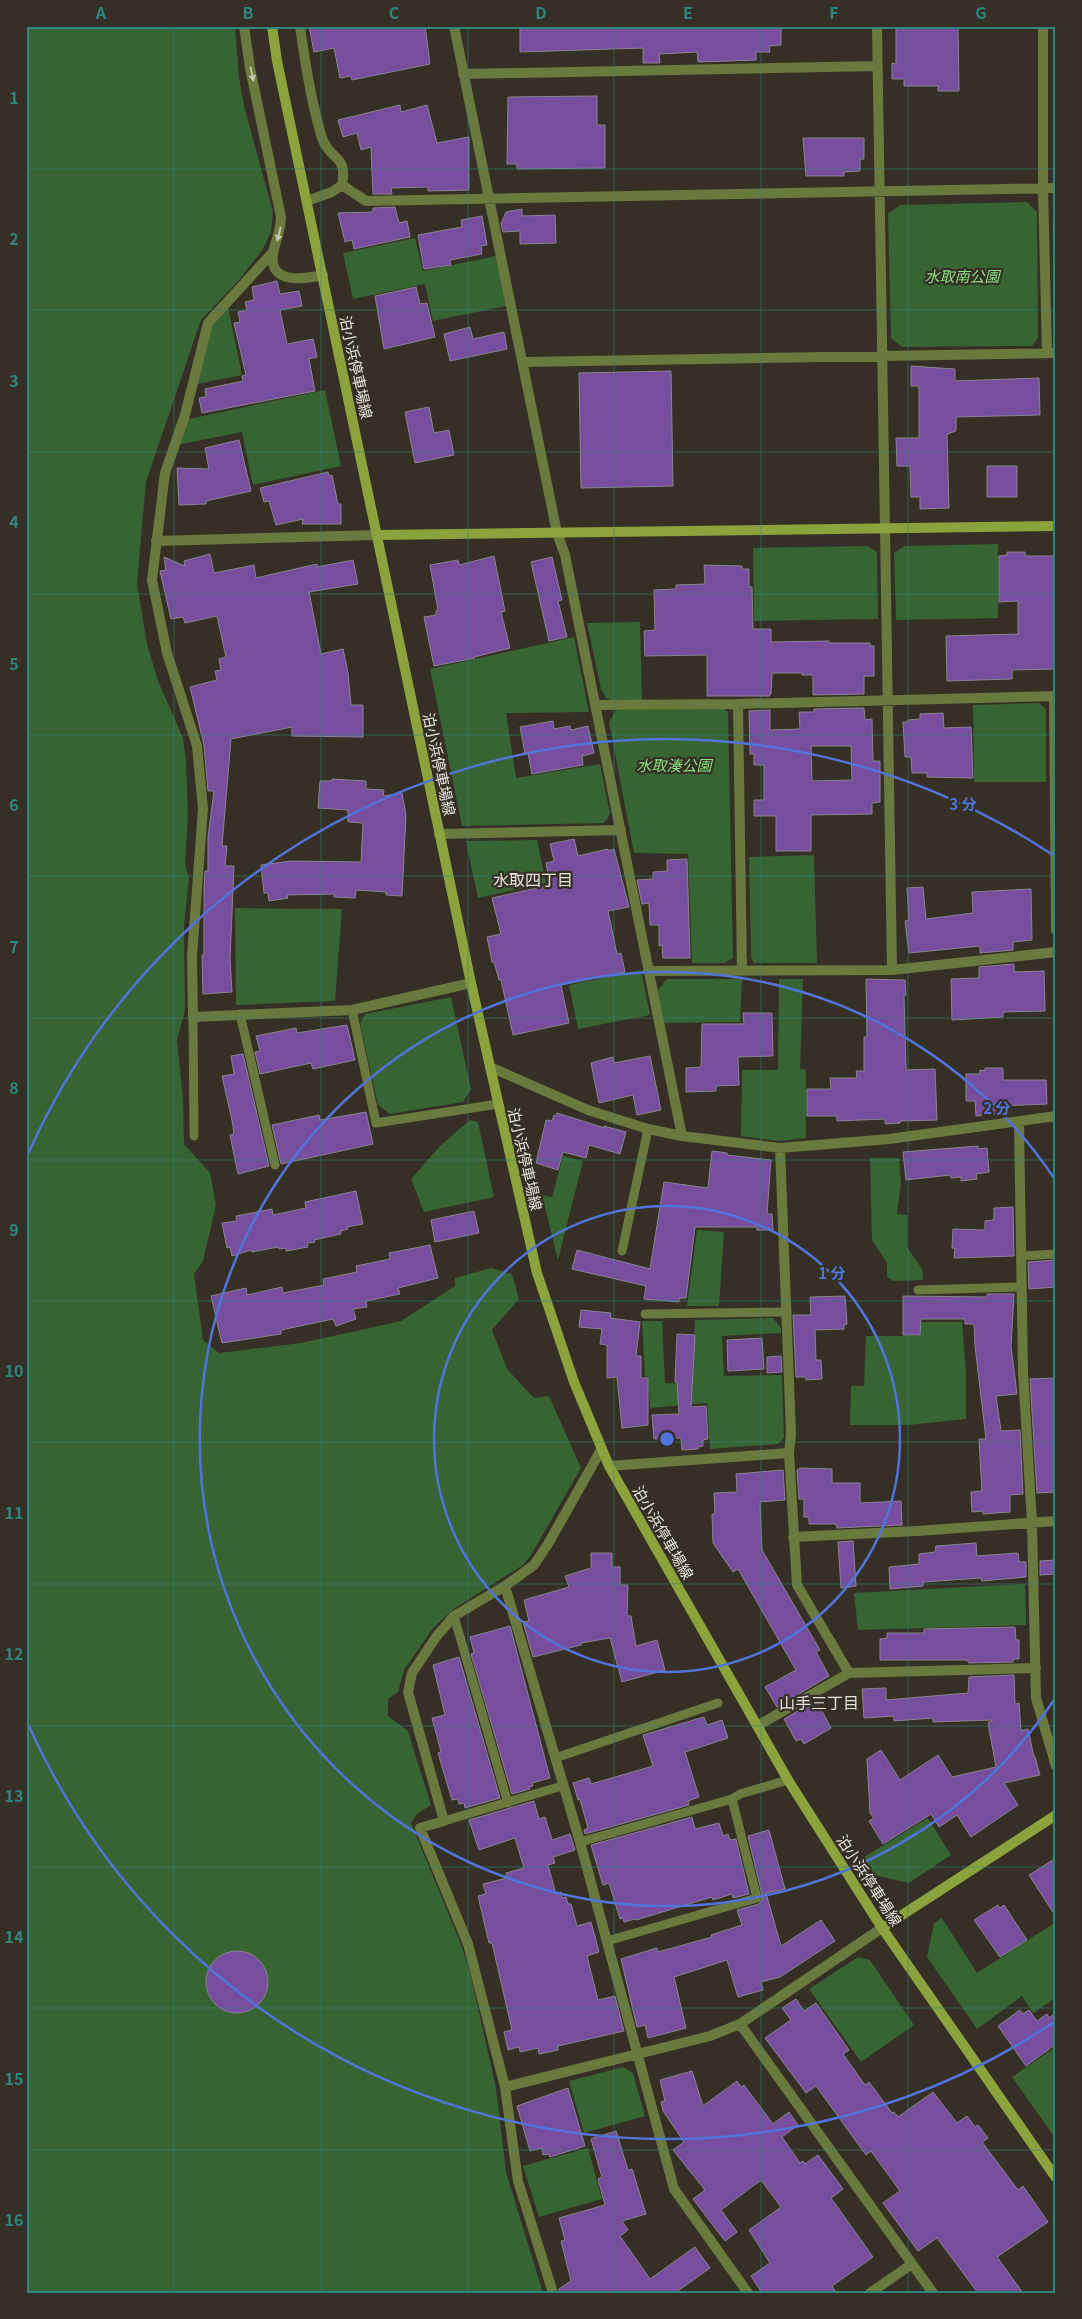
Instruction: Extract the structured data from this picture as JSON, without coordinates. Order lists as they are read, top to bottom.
{
  "streets": {
    "main road": ["泊小浜停車場線"]
  },
  "districts": ["水取四丁目", "山手三丁目"],
  "parks": ["水取南公園", "水取湊公園"],
  "grid": {
    "columns": [
      "A",
      "B",
      "C",
      "D",
      "E",
      "F",
      "G"
    ],
    "rows": [
      "1",
      "2",
      "3",
      "4",
      "5",
      "6",
      "7",
      "8",
      "9",
      "10",
      "11",
      "12",
      "13",
      "14",
      "15",
      "16"
    ]
  },
  "rings": ["3 分", "2 分", "1 分"]
}
